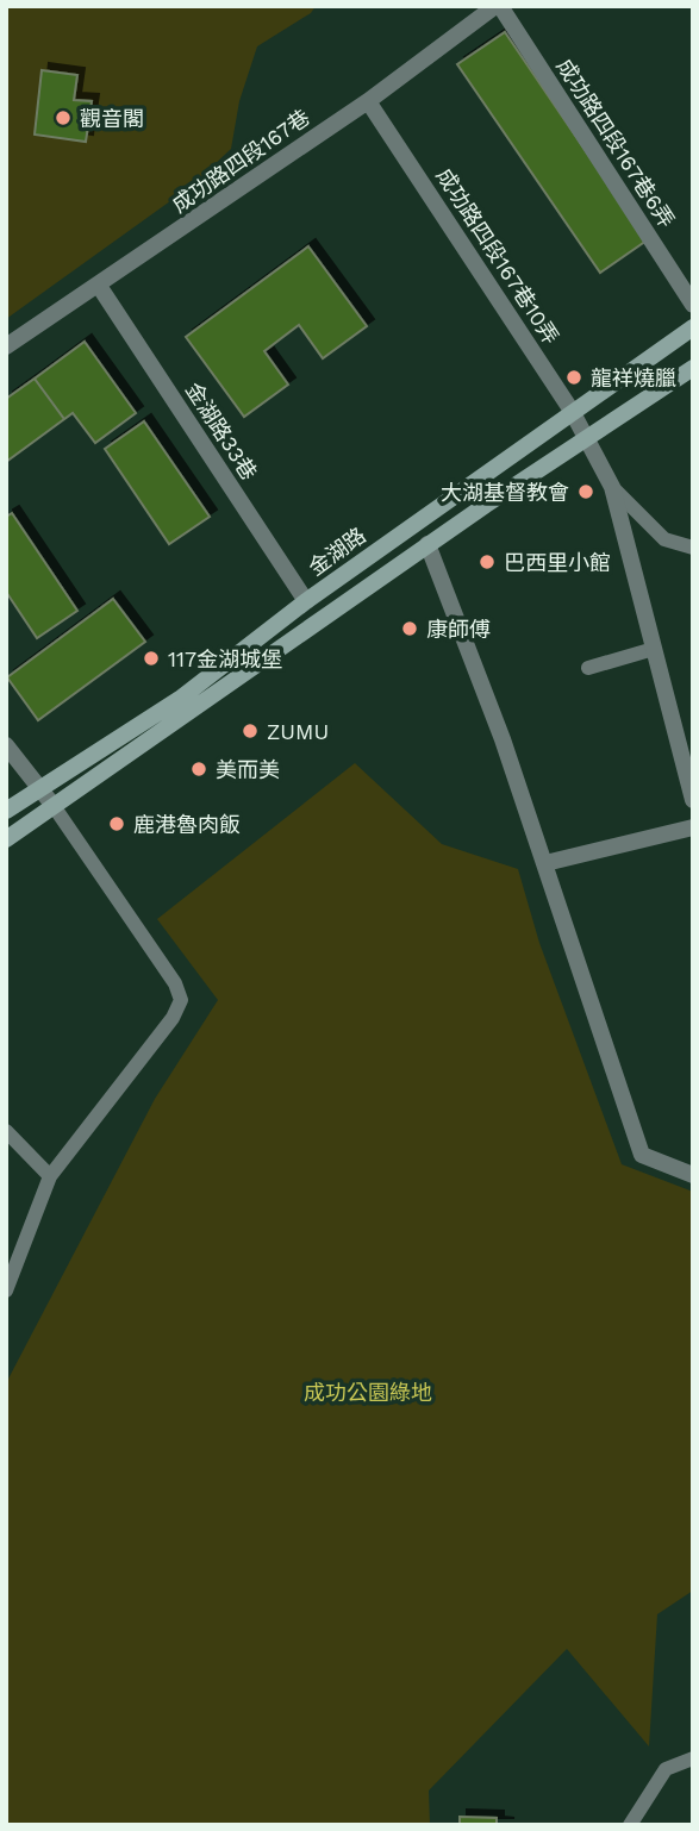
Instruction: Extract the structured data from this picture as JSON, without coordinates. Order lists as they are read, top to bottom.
{
  "streets": {
    "main road": ["金湖路"],
    "street": [
      "成功路四段167巷6弄",
      "成功路四段167巷",
      "成功路四段167巷10弄",
      "金湖路33巷"
    ]
  },
  "crossings": [
    ["成功路四段167巷6弄", "成功路四段167巷"],
    ["成功路四段167巷", "成功路四段167巷10弄"],
    ["成功路四段167巷", "金湖路33巷"],
    ["成功路四段167巷10弄", "金湖路"],
    ["金湖路33巷", "金湖路"]
  ],
  "parks": ["成功公園綠地"],
  "places": [
    "觀音閣",
    "龍祥燒臘",
    "大湖基督教會",
    "巴西里小館",
    "康師傅",
    "117金湖城堡",
    "ZUMU",
    "美而美",
    "鹿港魯肉飯"
  ]
}
